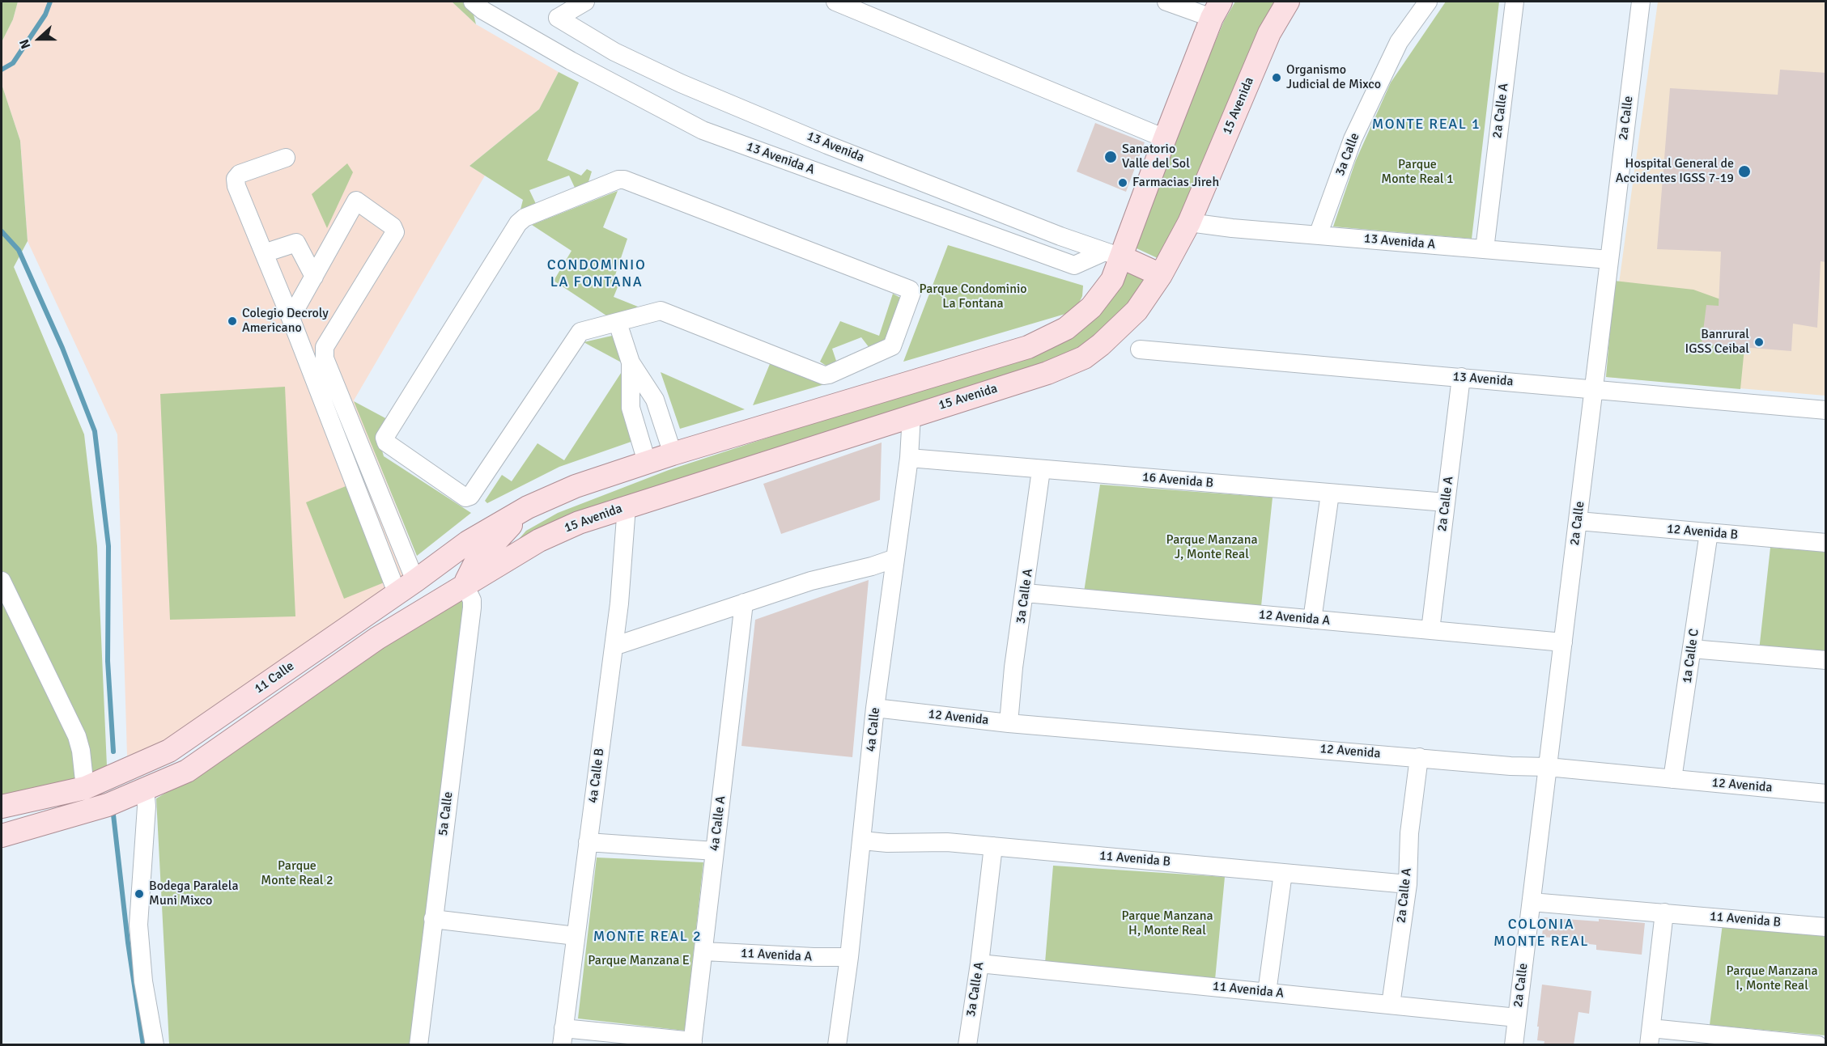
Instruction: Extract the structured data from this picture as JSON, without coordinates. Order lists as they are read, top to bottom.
{
  "streets": {
    "main road": ["15 Avenida", "11 Calle"],
    "street": [
      "2a Calle A",
      "2a Calle",
      "13 Avenida",
      "3a Calle",
      "13 Avenida A",
      "16 Avenida B",
      "12 Avenida B",
      "3a Calle A",
      "12 Avenida A",
      "1a Calle C",
      "12 Avenida",
      "4a Calle",
      "4a Calle B",
      "5a Calle",
      "4a Calle A",
      "11 Avenida B",
      "11 Avenida A"
    ]
  },
  "crossings": [
    ["15 Avenida", "13 Avenida A"],
    ["15 Avenida", "11 Calle"],
    ["15 Avenida", "4a Calle"],
    ["15 Avenida", "4a Calle B"],
    ["15 Avenida", "5a Calle"],
    ["2a Calle A", "13 Avenida"],
    ["2a Calle A", "13 Avenida A"],
    ["2a Calle A", "16 Avenida B"],
    ["2a Calle A", "12 Avenida A"],
    ["2a Calle A", "12 Avenida"],
    ["2a Calle A", "11 Avenida B"],
    ["2a Calle A", "11 Avenida A"],
    ["2a Calle", "13 Avenida"],
    ["2a Calle", "13 Avenida A"],
    ["2a Calle", "12 Avenida B"],
    ["2a Calle", "12 Avenida A"],
    ["2a Calle", "12 Avenida"],
    ["2a Calle", "11 Avenida B"],
    ["2a Calle", "11 Avenida A"],
    ["13 Avenida", "13 Avenida A"],
    ["3a Calle", "13 Avenida A"],
    ["16 Avenida B", "3a Calle A"],
    ["16 Avenida B", "4a Calle"],
    ["12 Avenida B", "1a Calle C"],
    ["3a Calle A", "12 Avenida A"],
    ["3a Calle A", "12 Avenida"],
    ["3a Calle A", "11 Avenida B"],
    ["3a Calle A", "11 Avenida A"],
    ["1a Calle C", "12 Avenida"],
    ["11 Calle", "5a Calle"],
    ["12 Avenida", "4a Calle"],
    ["4a Calle", "11 Avenida B"],
    ["4a Calle", "11 Avenida A"],
    ["4a Calle A", "11 Avenida A"]
  ],
  "districts": [
    "MONTE REAL 1",
    "CONDOMINIO LA FONTANA",
    "COLONIA MONTE REAL",
    "MONTE REAL 2"
  ],
  "parks": [
    "Parque Monte Real 1",
    "Parque Condominio La Fontana",
    "Parque Manzana J, Monte Real",
    "Parque Monte Real 2",
    "Parque Manzana H, Monte Real",
    "Parque Manzana E",
    "Parque Manzana I, Monte Real"
  ],
  "places": [
    "Organismo Judicial de Mixco",
    "Sanatorio Valle del Sol",
    "Hospital General de Accidentes IGSS 7-19",
    "Farmacias Jireh",
    "Colegio Decroly Americano",
    "Banrural IGSS Ceibal",
    "Bodega Paralela Muni Mixco"
  ],
  "north": "left"
}
